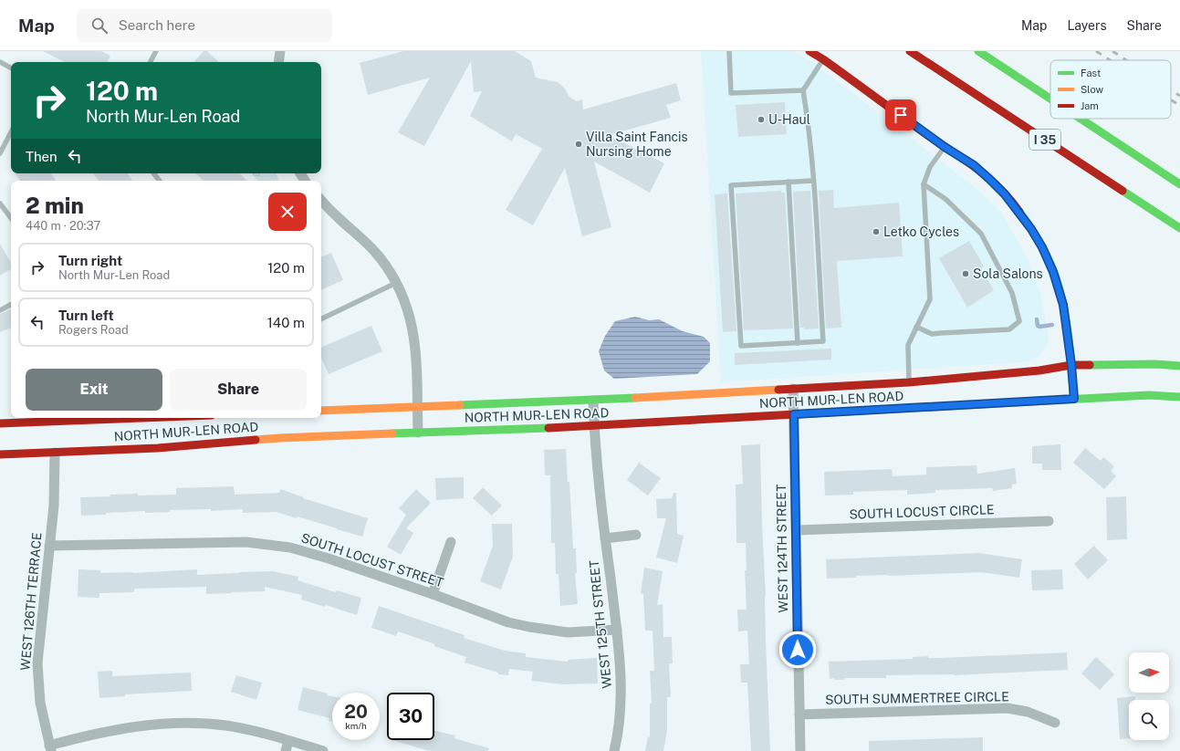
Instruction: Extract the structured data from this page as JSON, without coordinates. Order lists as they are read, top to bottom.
{
  "streets": {
    "main road": ["I 35", "NORTH MUR-LEN ROAD"],
    "street": [
      "SOUTH LOCUST CIRCLE",
      "WEST 124TH STREET",
      "SOUTH LOCUST STREET",
      "WEST 126TH TERRACE",
      "WEST 125TH STREET",
      "SOUTH SUMMERTREE CIRCLE"
    ]
  },
  "crossings": [
    ["NORTH MUR-LEN ROAD", "WEST 124TH STREET"],
    ["NORTH MUR-LEN ROAD", "WEST 126TH TERRACE"],
    ["NORTH MUR-LEN ROAD", "WEST 125TH STREET"],
    ["SOUTH LOCUST CIRCLE", "WEST 124TH STREET"],
    ["WEST 124TH STREET", "SOUTH SUMMERTREE CIRCLE"],
    ["SOUTH LOCUST STREET", "WEST 126TH TERRACE"],
    ["SOUTH LOCUST STREET", "WEST 125TH STREET"]
  ],
  "places": [
    "U-Haul",
    "Villa Saint Fancis Nursing Home",
    "Letko Cycles",
    "Sola Salons"
  ],
  "legend": ["Fast", "Slow", "Jam"],
  "north": "right",
  "page": {
    "header": "Map",
    "search": "Search here",
    "nav": ["Map", "Layers", "Share"],
    "turn": ["120 m", "North Mur-Len Road"],
    "then": "Then",
    "heading": ["2 min", "440 m · 20:37"],
    "list": [
      {
        "name": "Turn right",
        "note": "North Mur-Len Road",
        "value": "120 m"
      },
      {
        "name": "Turn left",
        "note": "Rogers Road",
        "value": "140 m"
      }
    ],
    "buttons": ["Exit", "Share"],
    "speed": "20 km/h",
    "limit": "30"
  }
}
